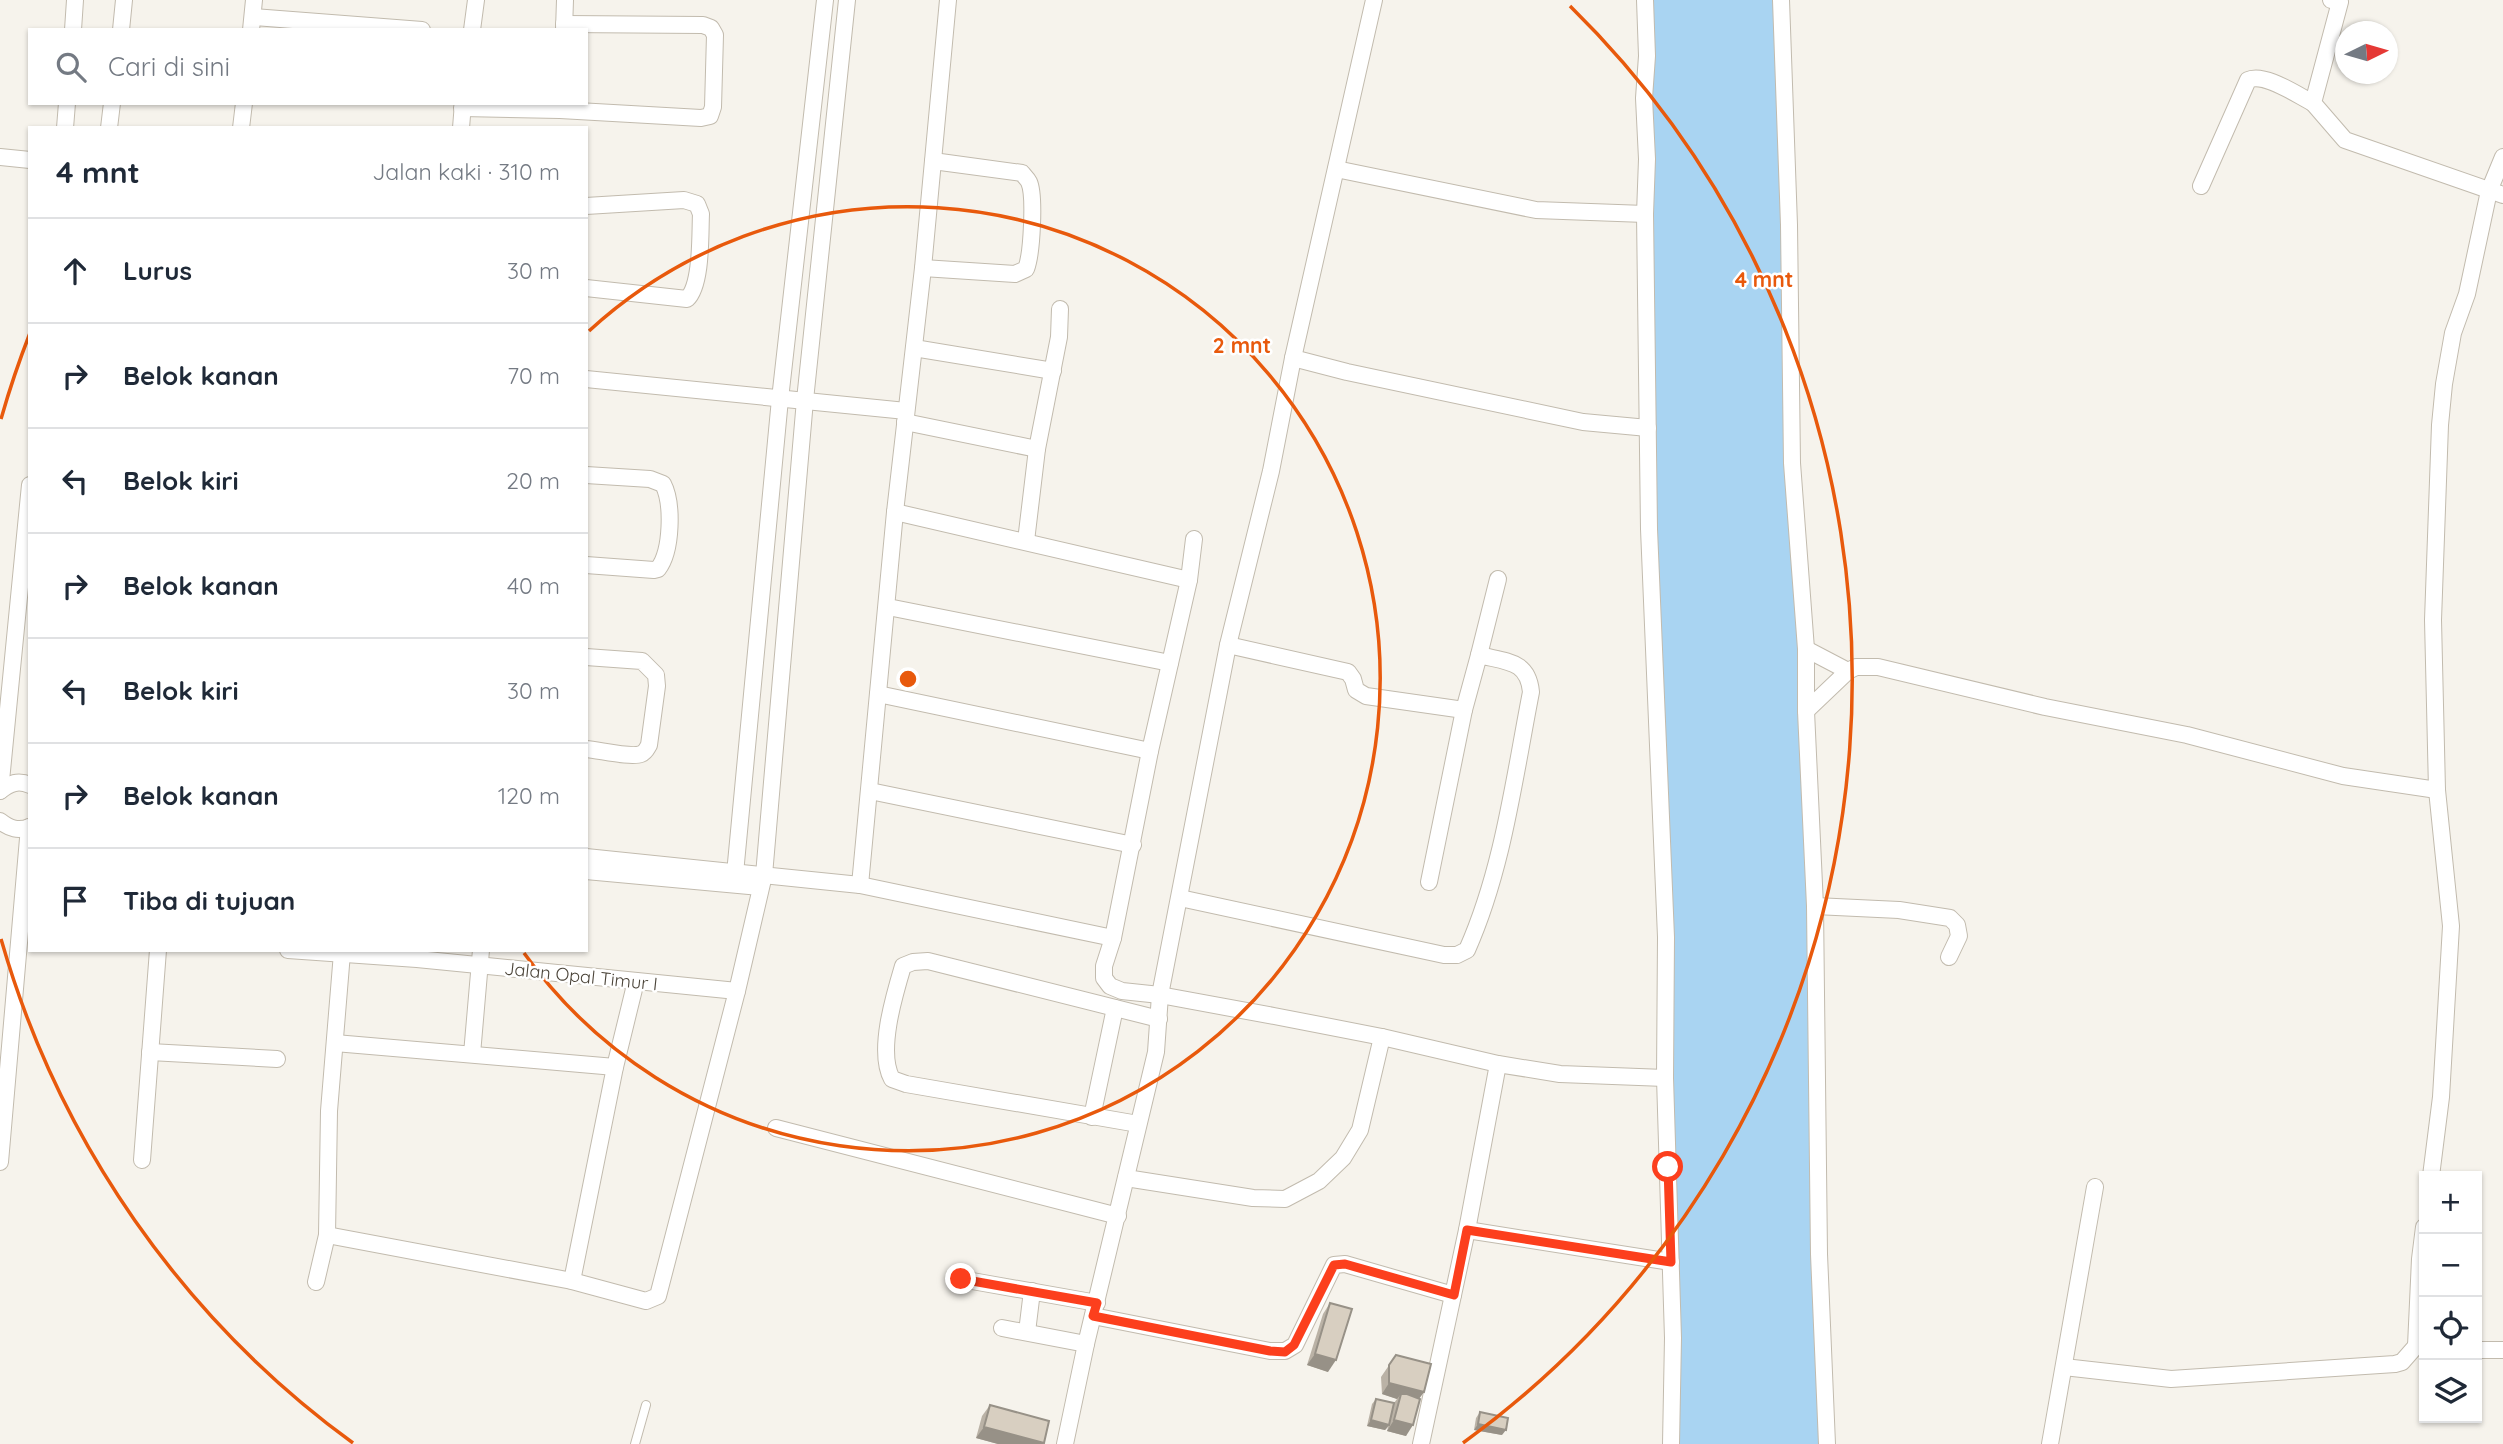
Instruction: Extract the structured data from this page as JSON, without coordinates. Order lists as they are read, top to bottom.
{
  "streets": {
    "street": ["Jalan Opal Timur I"]
  },
  "north": "right",
  "page": {
    "search": "Cari di sini",
    "heading": ["4 mnt", "Jalan kaki · 310 m"],
    "list": [
      ["Lurus", "30 m"],
      ["Belok kanan", "70 m"],
      ["Belok kiri", "20 m"],
      ["Belok kanan", "40 m"],
      ["Belok kiri", "30 m"],
      ["Belok kanan", "120 m"],
      "Tiba di tujuan"
    ],
    "map_buttons": ["+", "−"]
  },
  "rings": ["4 mnt", "2 mnt"]
}
